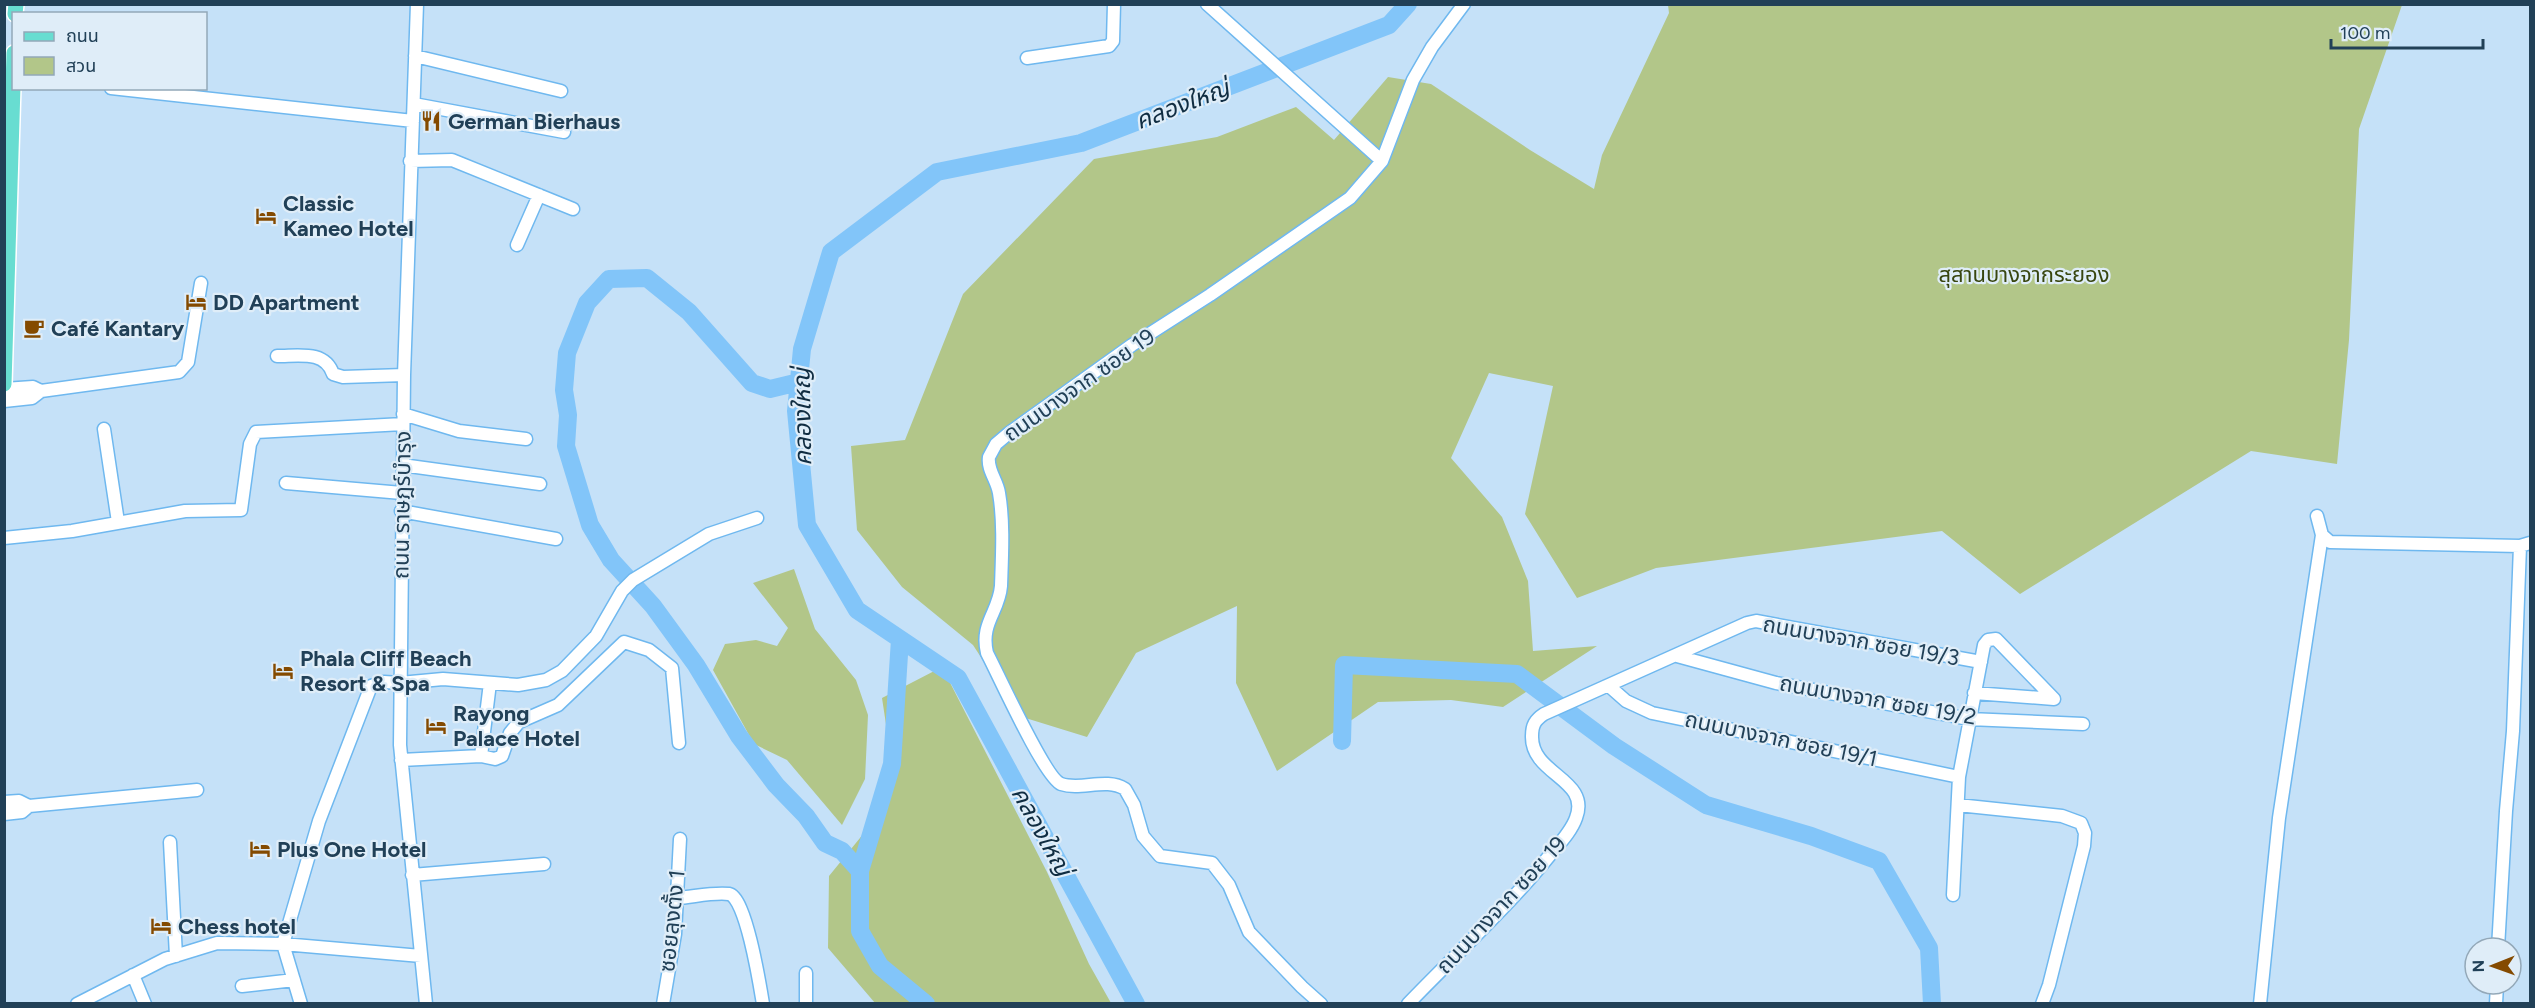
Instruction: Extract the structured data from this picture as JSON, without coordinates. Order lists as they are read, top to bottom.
{
  "streets": {
    "street": [
      "ถนนบางจาก ซอย 19",
      "ถนน ราษฎร์บำรุง",
      "ถนนบางจาก ซอย 19/3",
      "ถนนบางจาก ซอย 19/2",
      "ถนนบางจาก ซอย 19/1",
      "ซอยลุงตั้ง 1"
    ]
  },
  "crossings": [
    ["ถนนบางจาก ซอย 19", "ถนนบางจาก ซอย 19/3"],
    ["ถนนบางจาก ซอย 19", "ถนนบางจาก ซอย 19/2"],
    ["ถนนบางจาก ซอย 19", "ถนนบางจาก ซอย 19/1"],
    ["ถนนบางจาก ซอย 19/3", "ถนนบางจาก ซอย 19/2"]
  ],
  "water": ["คลองใหญ่"],
  "parks": ["สุสานบางจากระยอง"],
  "places": {
    "restaurant": ["German Bierhaus"],
    "hotel": [
      "Classic Kameo Hotel",
      "DD Apartment",
      "Phala Cliff Beach Resort & Spa",
      "Rayong Palace Hotel",
      "Plus One Hotel",
      "Chess hotel"
    ],
    "cafe": ["Café Kantary"]
  },
  "legend": ["ถนน", "สวน"],
  "scale_bar": "100 m",
  "north": "left"
}
